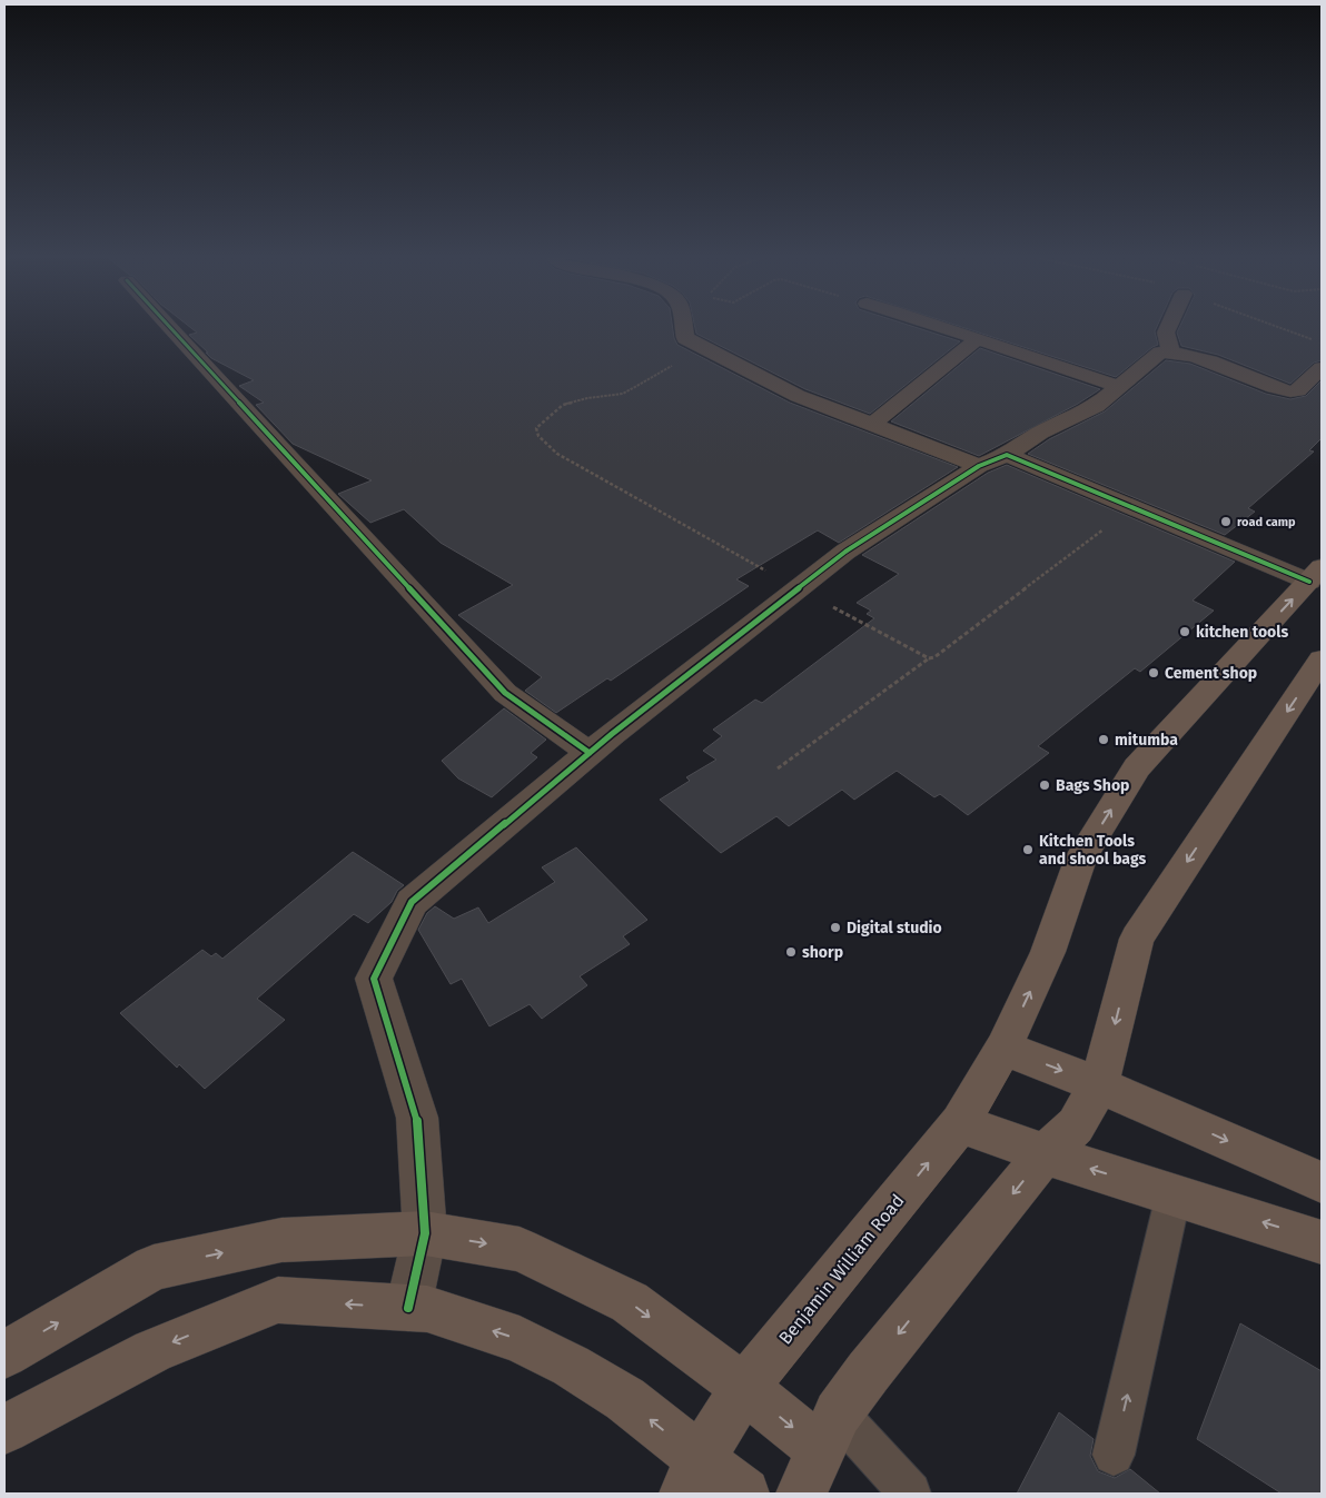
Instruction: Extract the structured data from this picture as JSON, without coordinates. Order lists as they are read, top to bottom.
{
  "streets": {
    "main road": ["Benjamin William Road"]
  },
  "places": [
    "road camp",
    "kitchen tools",
    "Cement shop",
    "mitumba",
    "Bags Shop",
    "Kitchen Tools and shool bags",
    "Digital studio",
    "shorp"
  ]
}
